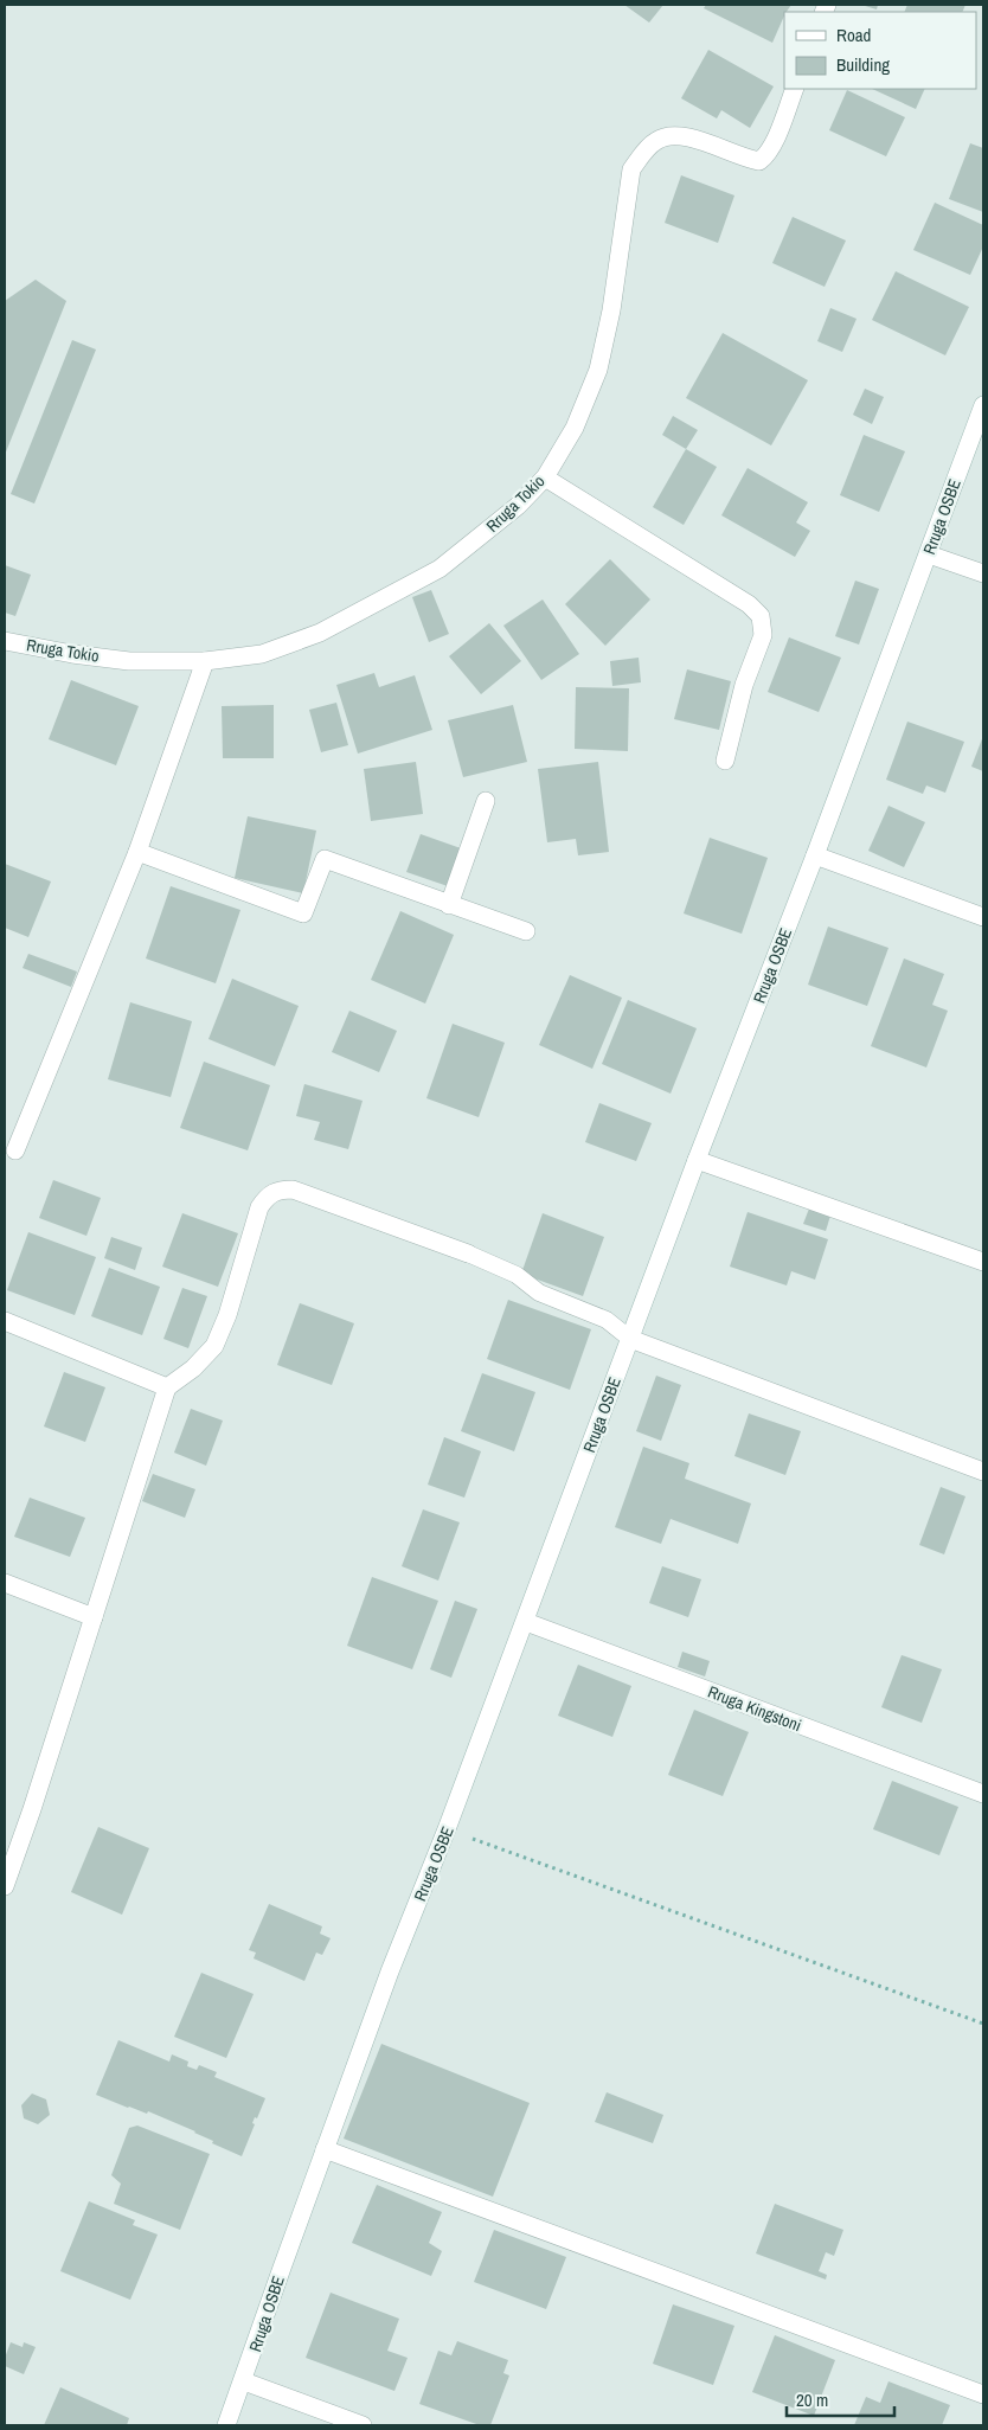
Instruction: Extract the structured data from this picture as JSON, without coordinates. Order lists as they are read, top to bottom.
{
  "streets": {
    "street": ["Rruga Tokio", "Rruga OSBE", "Rruga Kingstoni"]
  },
  "crossings": [
    ["Rruga OSBE", "Rruga Kingstoni"]
  ],
  "legend": ["Road", "Building"],
  "scale_bar": "20 m"
}
